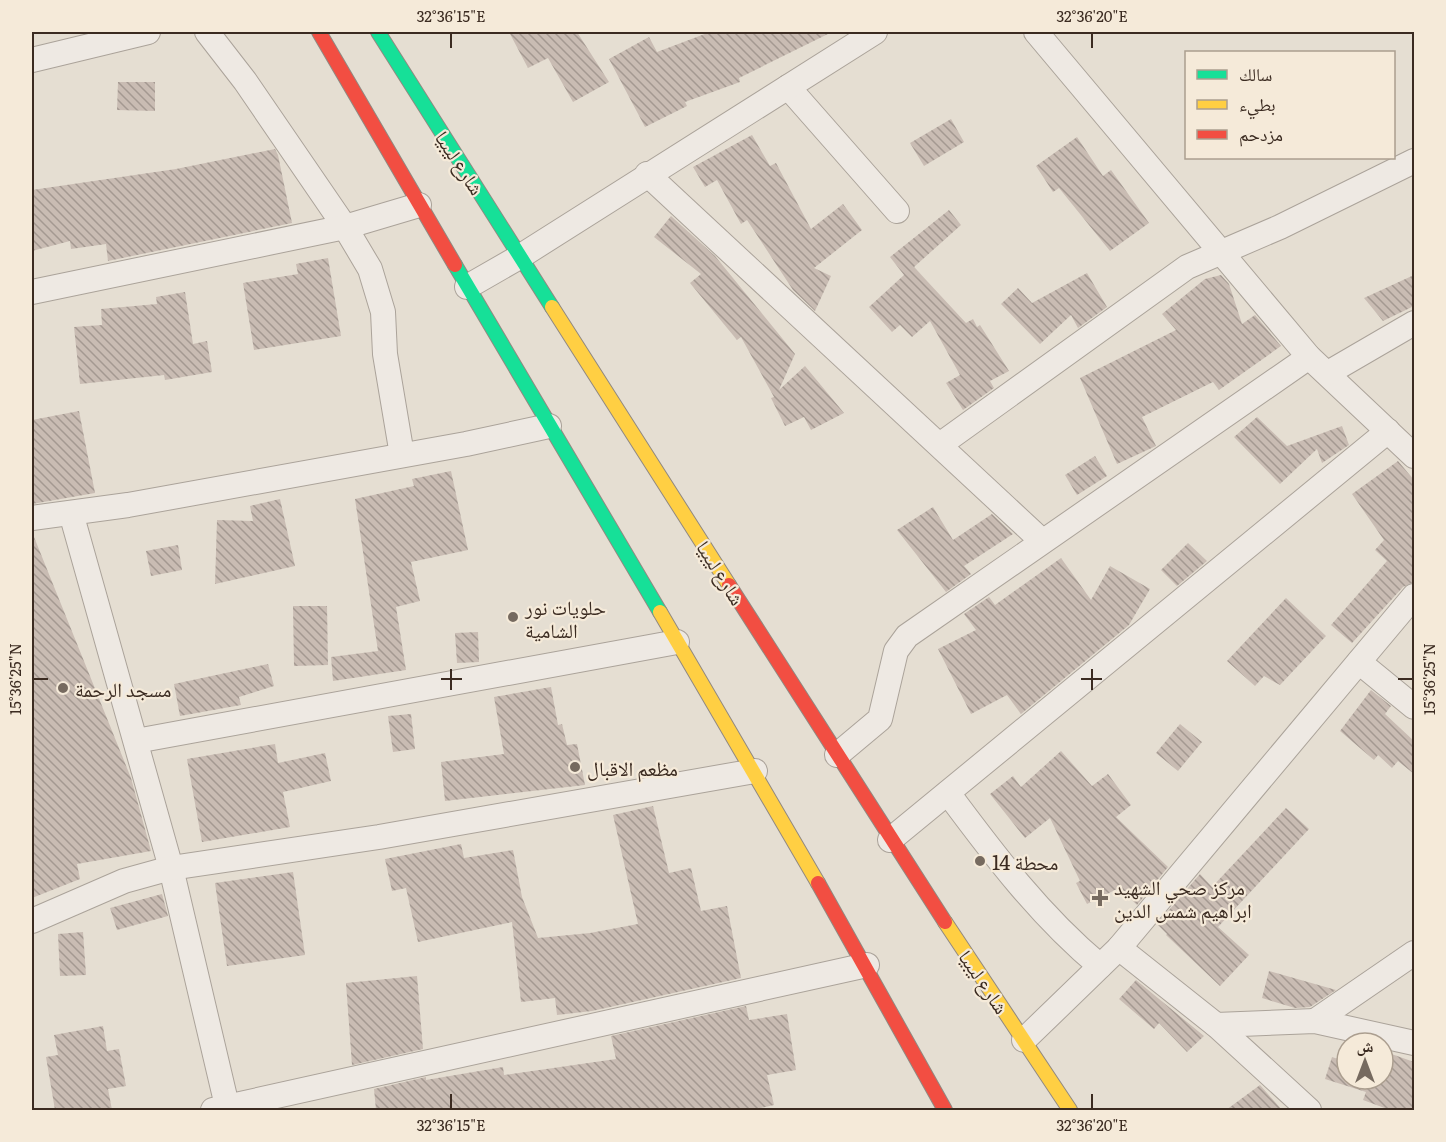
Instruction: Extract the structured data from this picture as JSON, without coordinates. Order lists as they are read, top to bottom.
{
  "streets": {
    "main road": ["شارع ليبيا"]
  },
  "places": {
    "other": [
      "حلويات نور الشامية",
      "مسجد الرحمة",
      "مظعم الاقبال",
      "محطة 14"
    ],
    "health": ["مركز صحي الشهيد ابراهيم شمس الدين"]
  },
  "legend": ["سالك", "بطيء", "مزدحم"],
  "north": "top",
  "coordinates": ["32°36'15\"E", "32°36'20\"E", "15°36'25\"N"]
}
